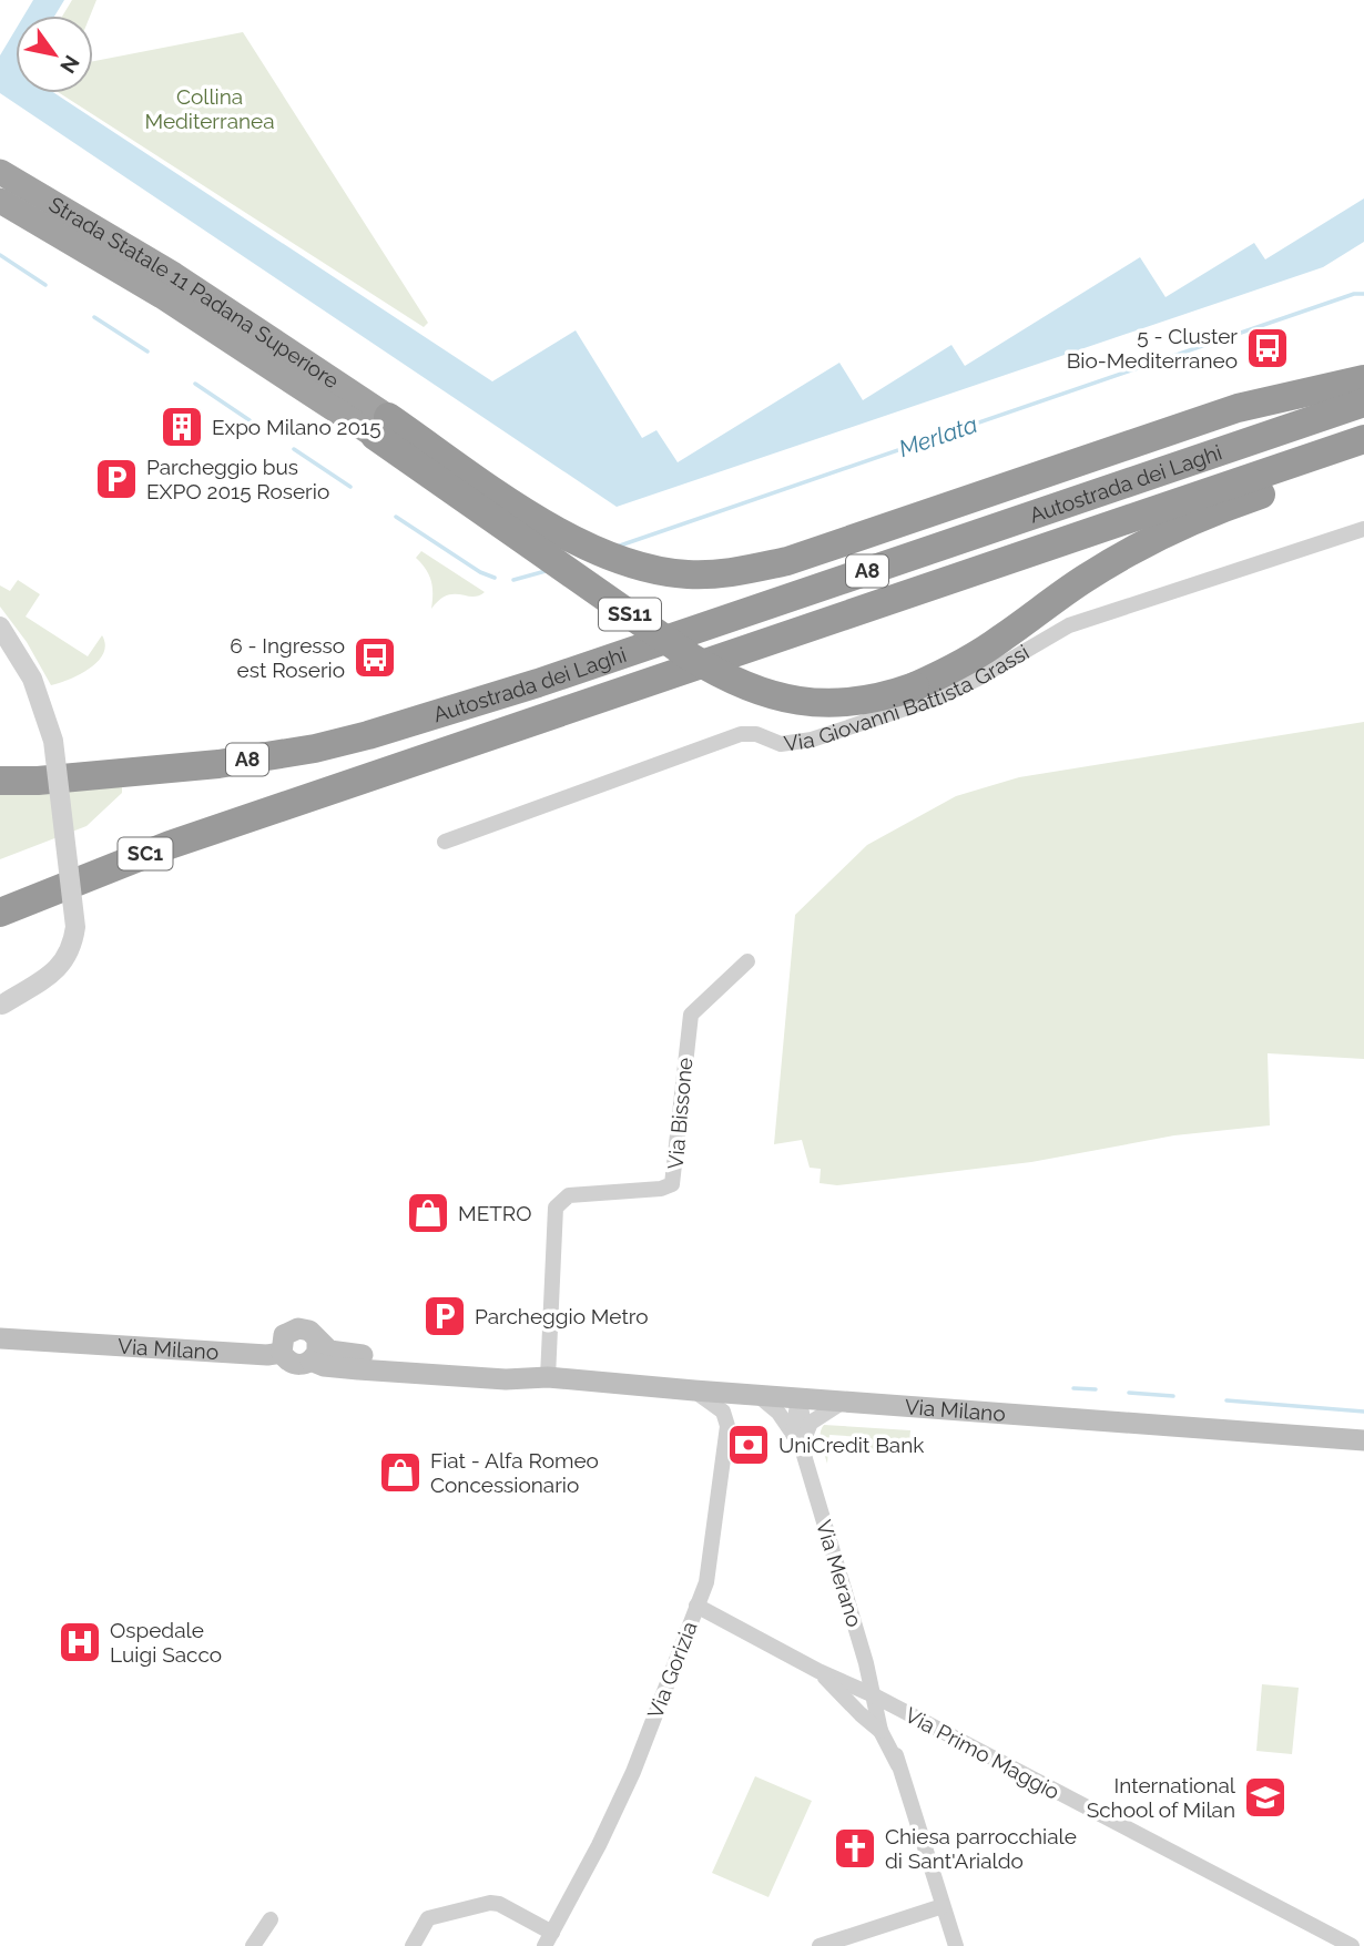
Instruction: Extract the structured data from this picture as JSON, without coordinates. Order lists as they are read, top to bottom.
{
  "streets": {
    "highway": [
      "Strada Statale 11 Padana Superiore",
      "Autostrada dei Laghi",
      "A8",
      "SS11",
      "SC1"
    ],
    "main road": ["Via Milano"],
    "street": [
      "Via Giovanni Battista Grassi",
      "Via Bissone",
      "Via Merano",
      "Via Gorizia",
      "Via Primo Maggio"
    ]
  },
  "crossings": [
    ["Strada Statale 11 Padana Superiore", "SS11"],
    ["Autostrada dei Laghi", "SC1"],
    ["Via Bissone", "Via Milano"],
    ["Via Milano", "Via Merano"],
    ["Via Milano", "Via Gorizia"],
    ["Via Merano", "Via Primo Maggio"],
    ["Via Gorizia", "Via Primo Maggio"]
  ],
  "water": ["Merlata"],
  "parks": ["Collina Mediterranea"],
  "places": {
    "bus stop": ["5 - Cluster Bio-Mediterraneo", "6 - Ingresso est Roserio"],
    "building": ["Expo Milano 2015"],
    "parking": ["Parcheggio bus EXPO 2015 Roserio", "Parcheggio Metro"],
    "shop": ["METRO", "Fiat - Alfa Romeo Concessionario"],
    "bank": ["UniCredit Bank"],
    "hospital": ["Ospedale Luigi Sacco"],
    "school or university": ["International School of Milan"],
    "church": ["Chiesa parrocchiale di Sant'Arialdo"]
  },
  "north": "bottom right"
}
